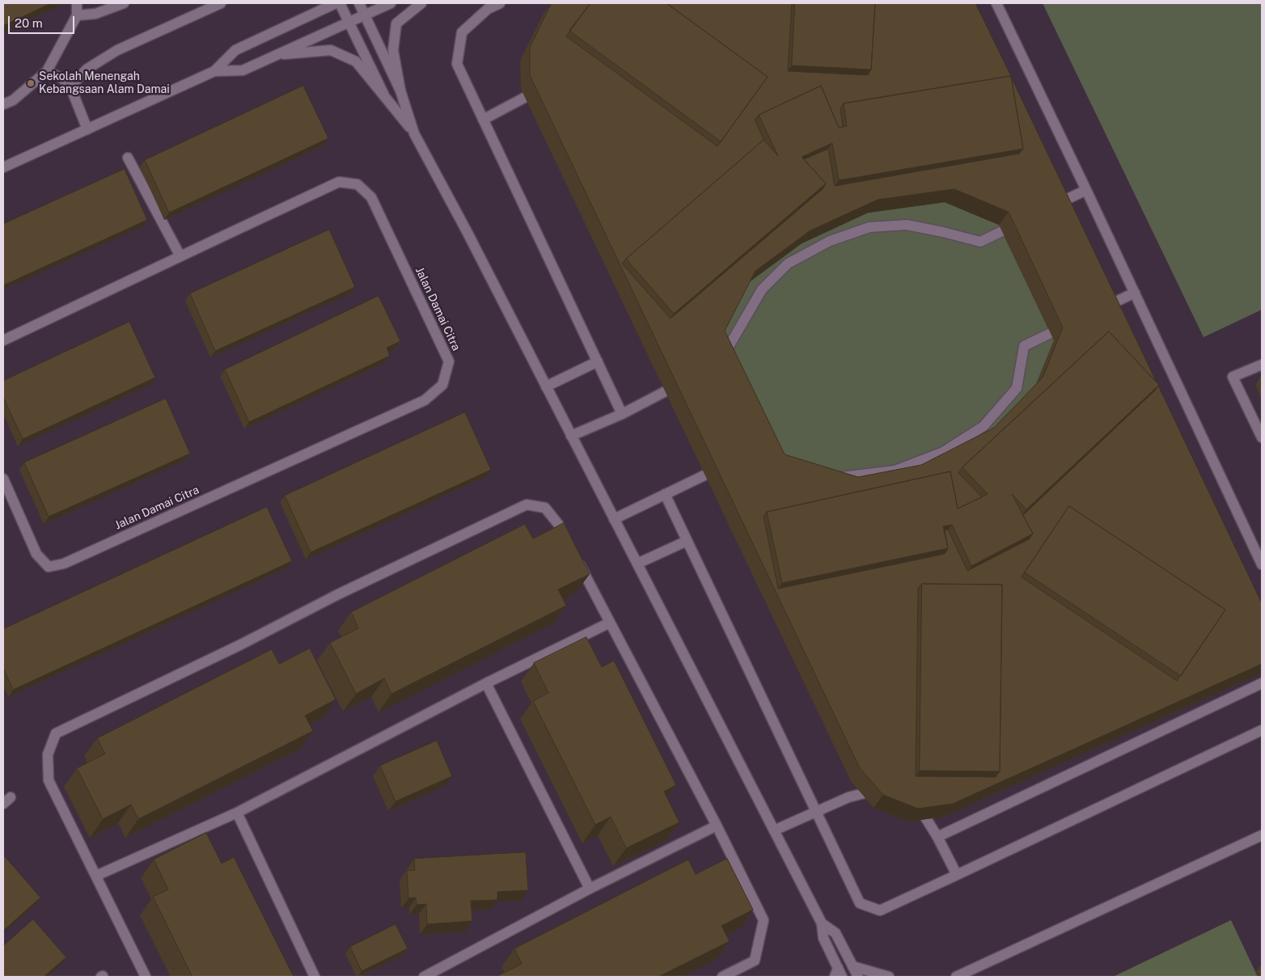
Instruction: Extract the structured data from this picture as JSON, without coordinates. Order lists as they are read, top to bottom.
{
  "streets": {
    "street": ["Jalan Damai Citra"]
  },
  "places": ["Sekolah Menengah Kebangsaan Alam Damai"],
  "scale_bar": "20 m"
}
